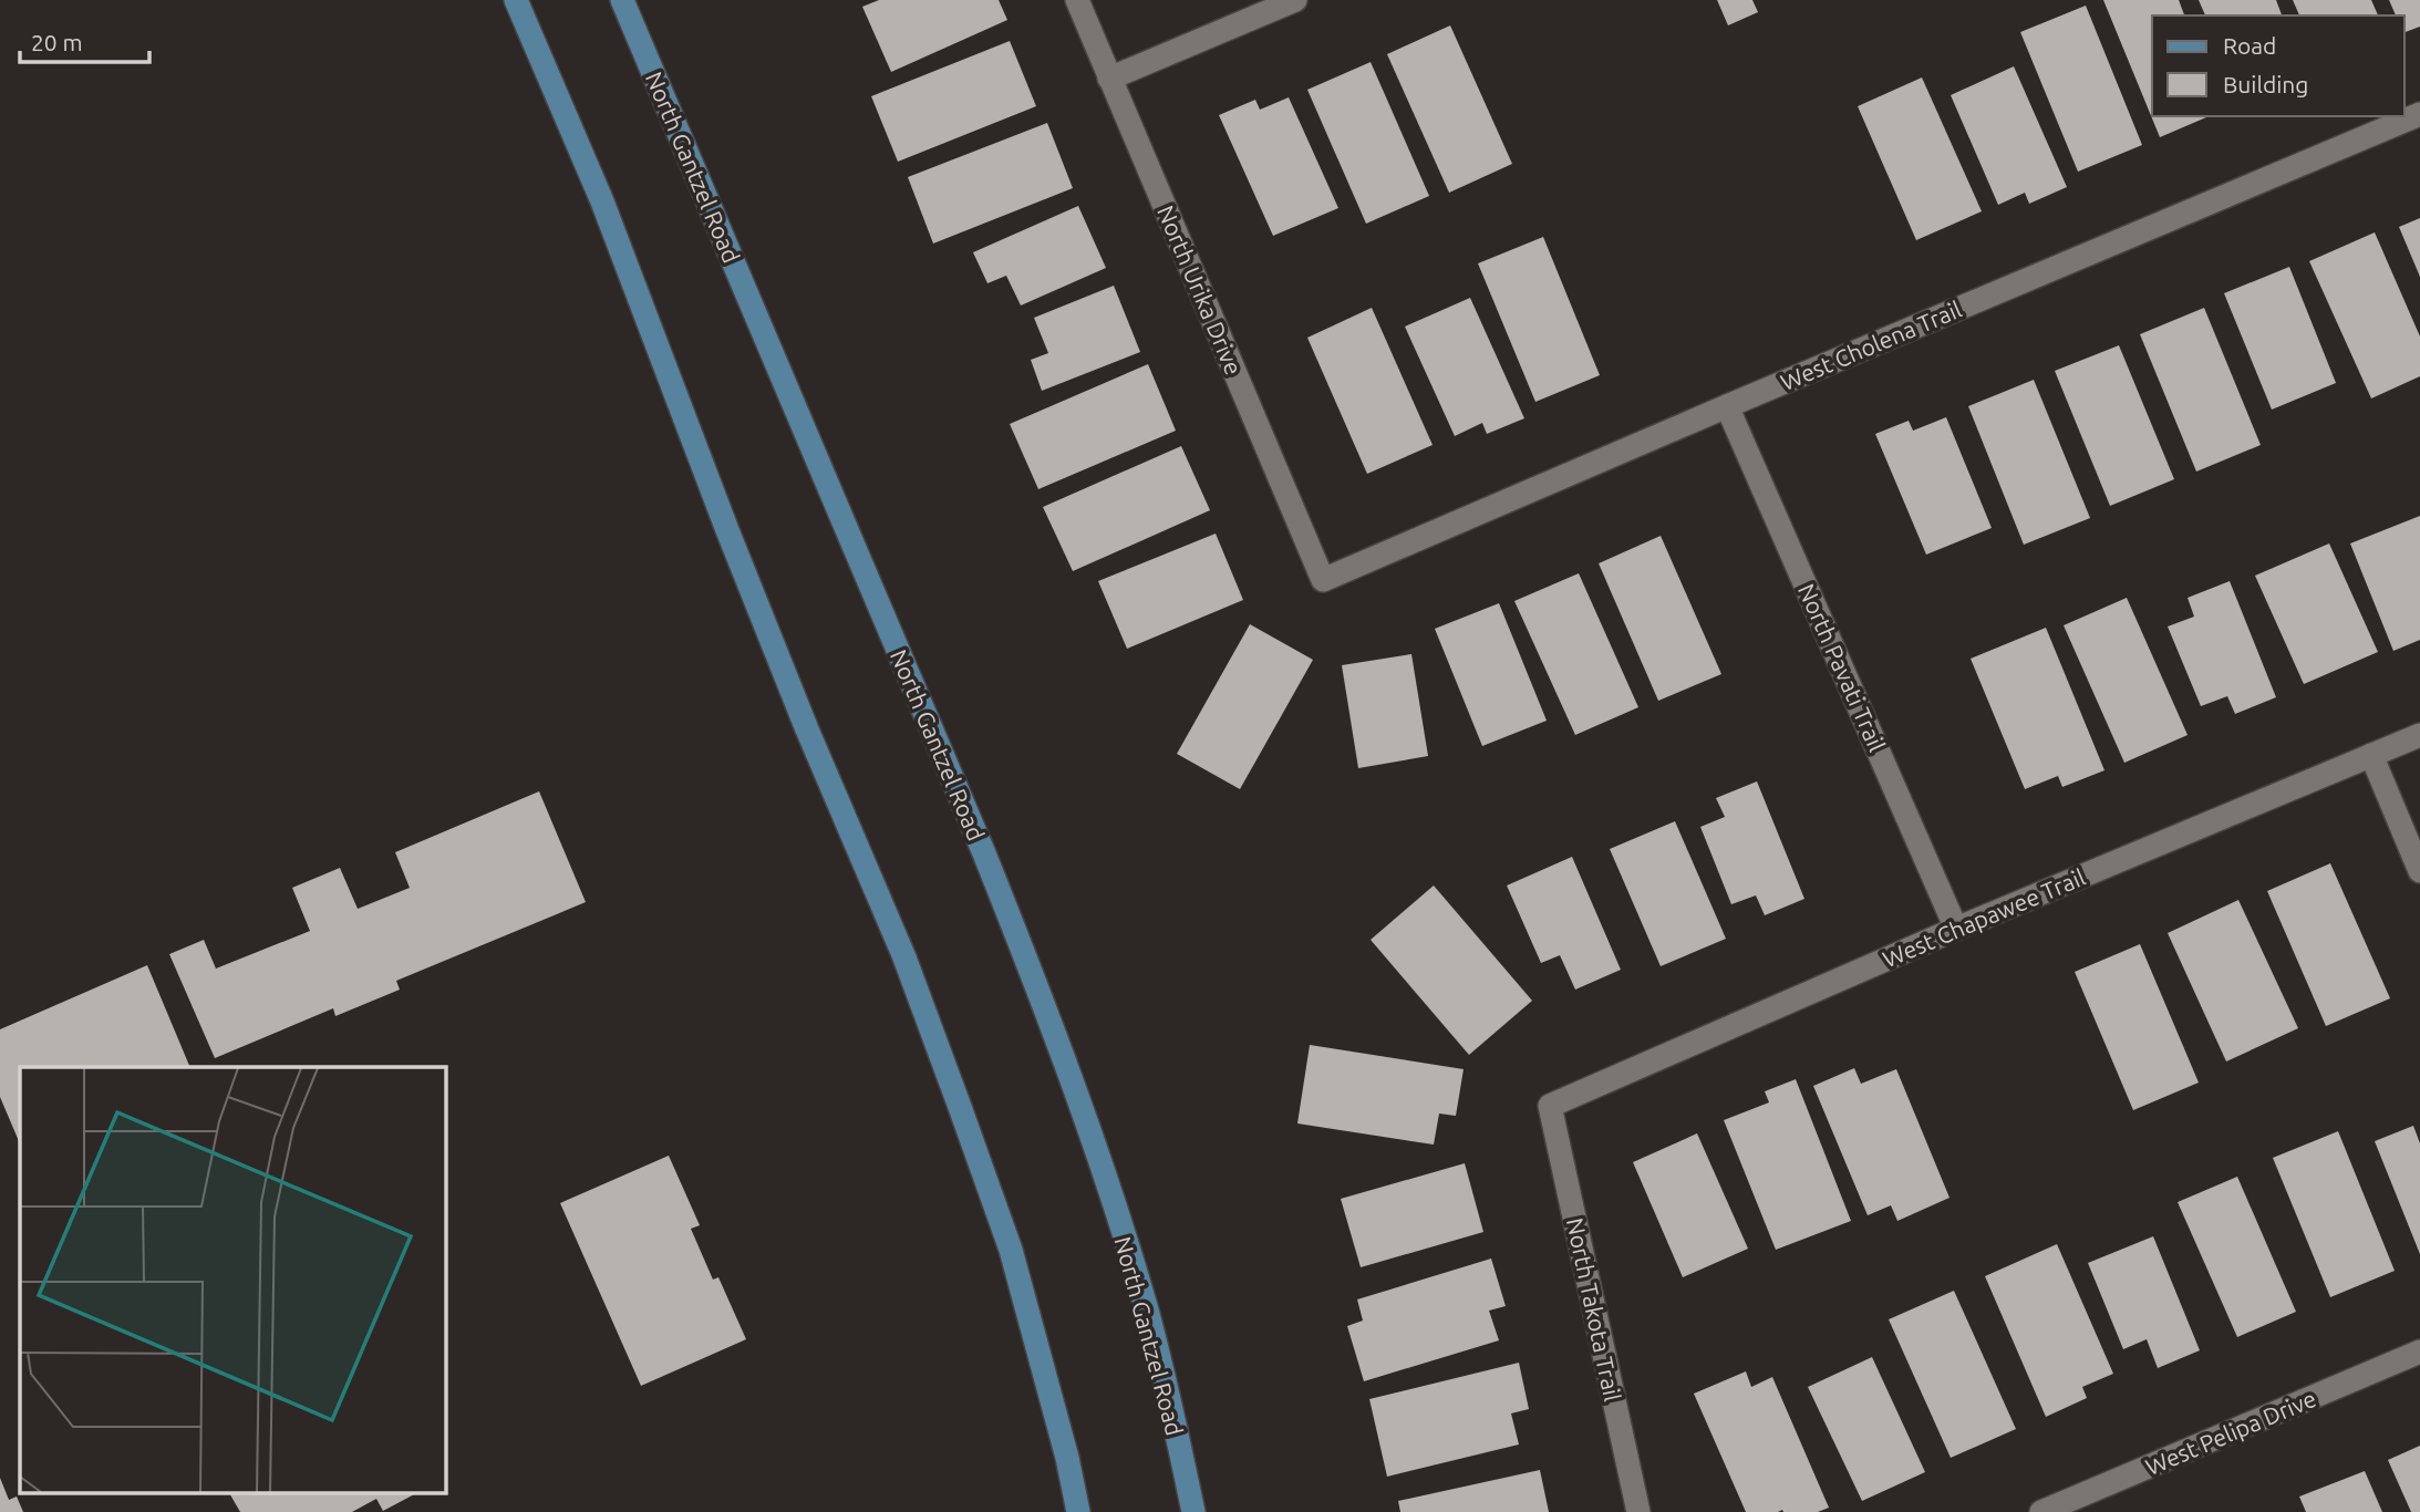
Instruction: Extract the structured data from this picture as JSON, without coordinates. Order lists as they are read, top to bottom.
{
  "streets": {
    "main road": ["North Gantzel Road"],
    "street": [
      "North Urika Drive",
      "West Cholena Trail",
      "North Pavati Trail",
      "West Chapawee Trail",
      "North Takota Trail",
      "West Pelipa Drive"
    ]
  },
  "crossings": [
    ["North Urika Drive", "West Cholena Trail"],
    ["West Cholena Trail", "North Pavati Trail"],
    ["North Pavati Trail", "West Chapawee Trail"],
    ["West Chapawee Trail", "North Takota Trail"]
  ],
  "legend": ["Road", "Building"],
  "scale_bar": "20 m"
}
